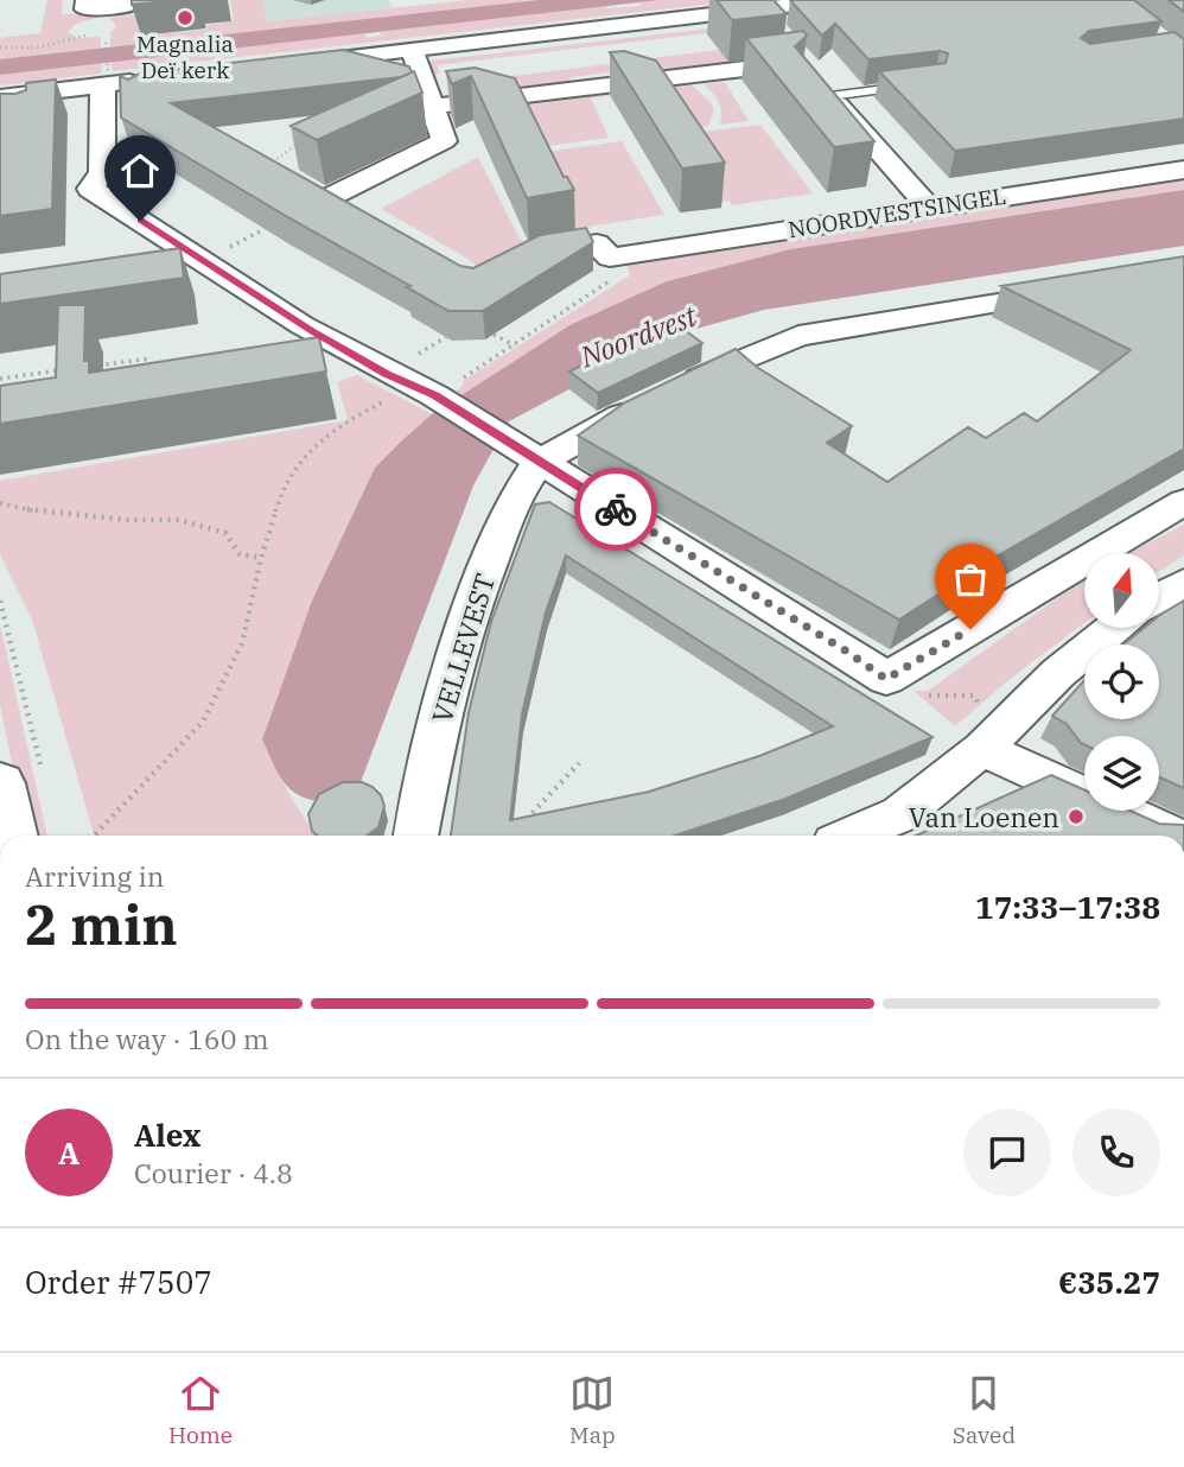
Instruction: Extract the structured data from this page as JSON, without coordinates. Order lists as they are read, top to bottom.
{
  "streets": {
    "street": ["NOORDVESTSINGEL", "VELLEVEST"]
  },
  "water": ["Noordvest"],
  "places": ["Magnalia Deï kerk", "Van Loenen"],
  "north": "top",
  "page": {
    "heading": ["2 min", "Arriving in", "17:33–17:38"],
    "panel": [
      "Alex",
      "Courier · 4.8",
      "Order #7507",
      "€35.27"
    ],
    "bar": "On the way · 160 m",
    "round": "A",
    "tabs": ["Home", "Map", "Saved"]
  }
}
